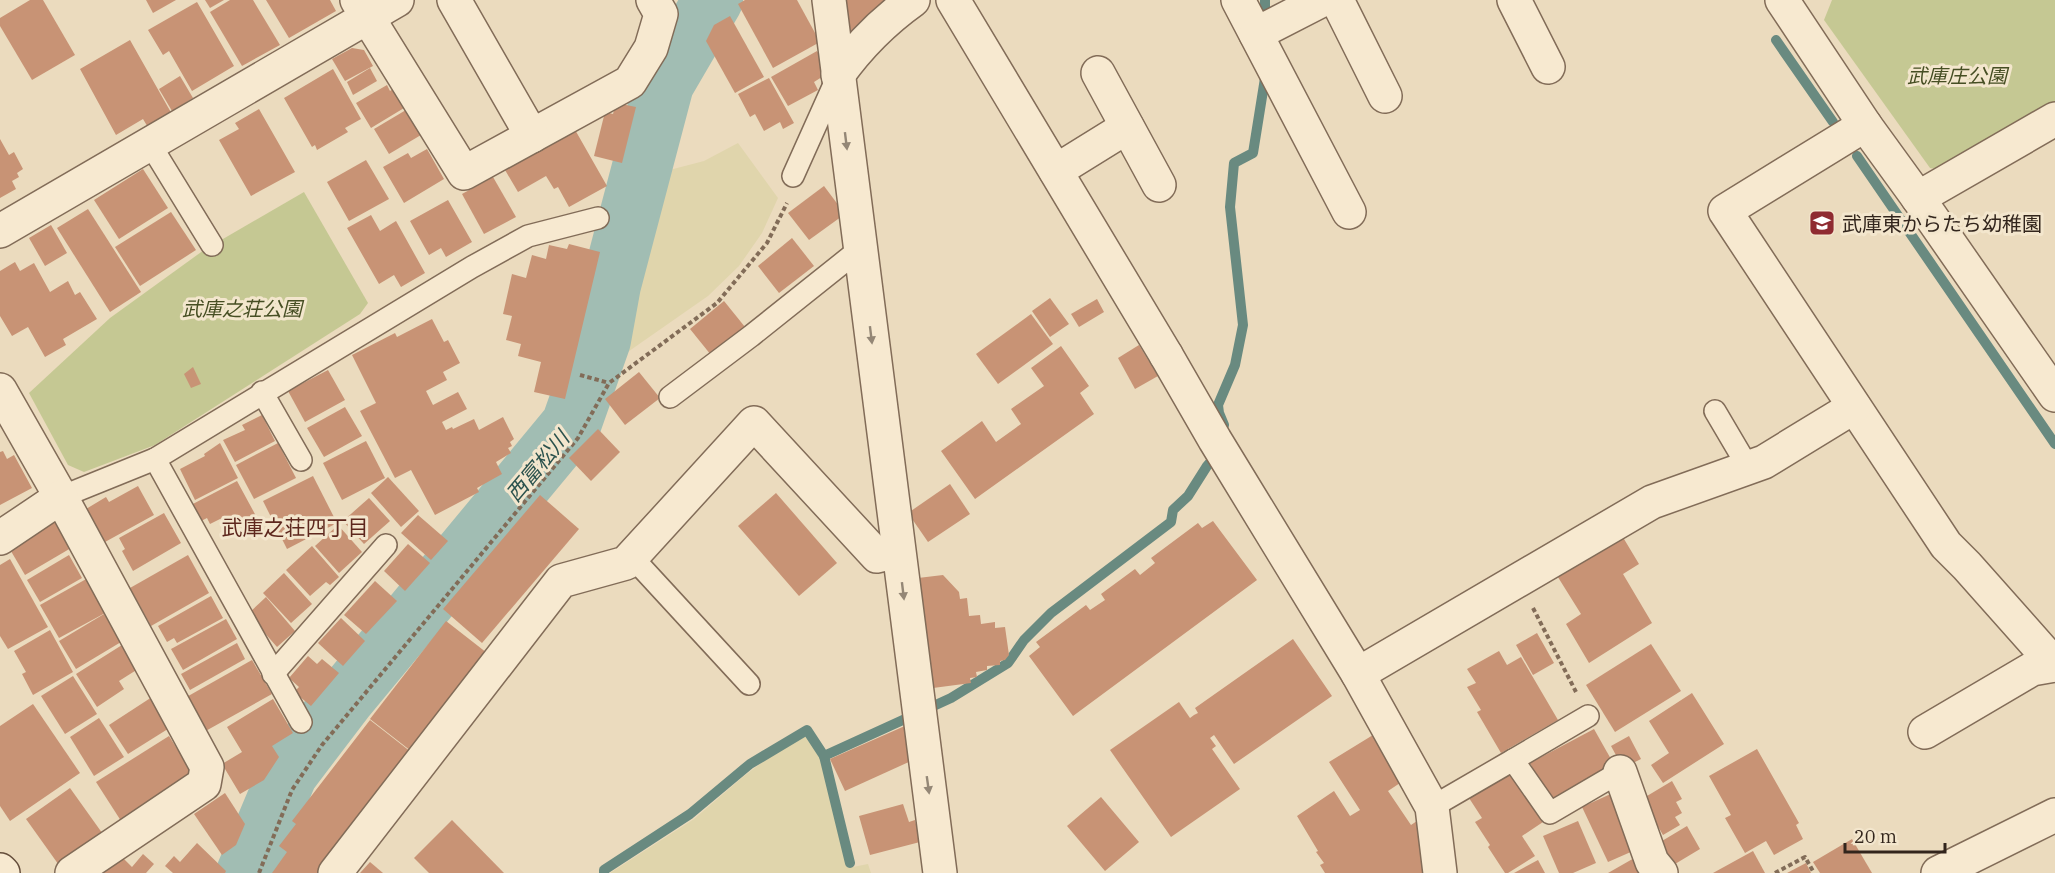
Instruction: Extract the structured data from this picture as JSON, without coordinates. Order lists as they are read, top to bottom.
{
  "districts": ["武庫之荘四丁目"],
  "water": ["西富松川"],
  "parks": ["武庫庄公園", "武庫之荘公園"],
  "places": {
    "school or university": ["武庫東からたち幼稚園"]
  },
  "scale_bar": "20 m"
}
